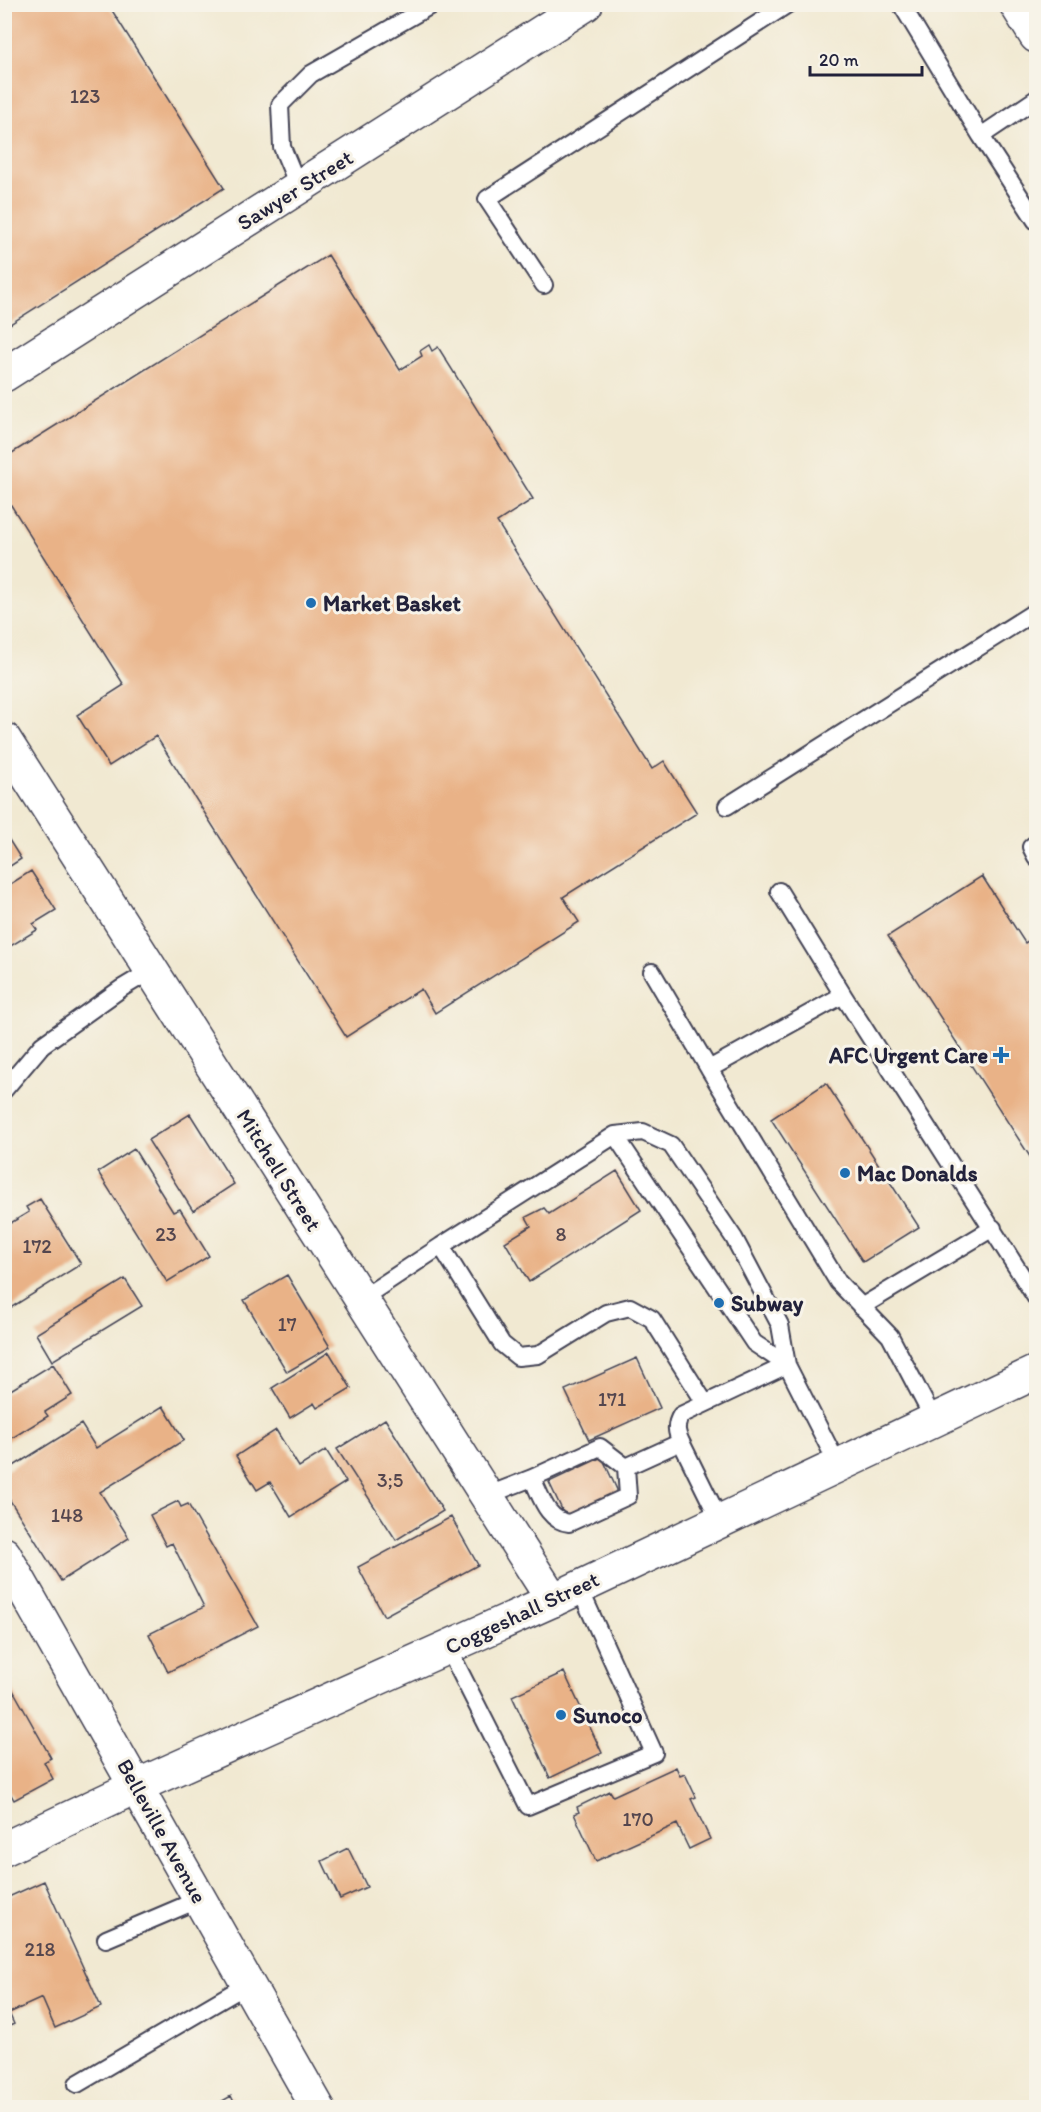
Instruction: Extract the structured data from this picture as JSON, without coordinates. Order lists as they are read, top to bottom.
{
  "streets": {
    "street": [
      "Sawyer Street",
      "Mitchell Street",
      "Coggeshall Street",
      "Belleville Avenue"
    ]
  },
  "crossings": [
    ["Mitchell Street", "Coggeshall Street"],
    ["Coggeshall Street", "Belleville Avenue"]
  ],
  "places": {
    "other": [
      "Market Basket",
      "Mac Donalds",
      "Subway",
      "Sunoco"
    ],
    "health": ["AFC Urgent Care"]
  },
  "house_numbers": [
    "123",
    "23",
    "8",
    "172",
    "17",
    "171",
    "3;5",
    "148",
    "170",
    "218"
  ],
  "scale_bar": "20 m"
}
